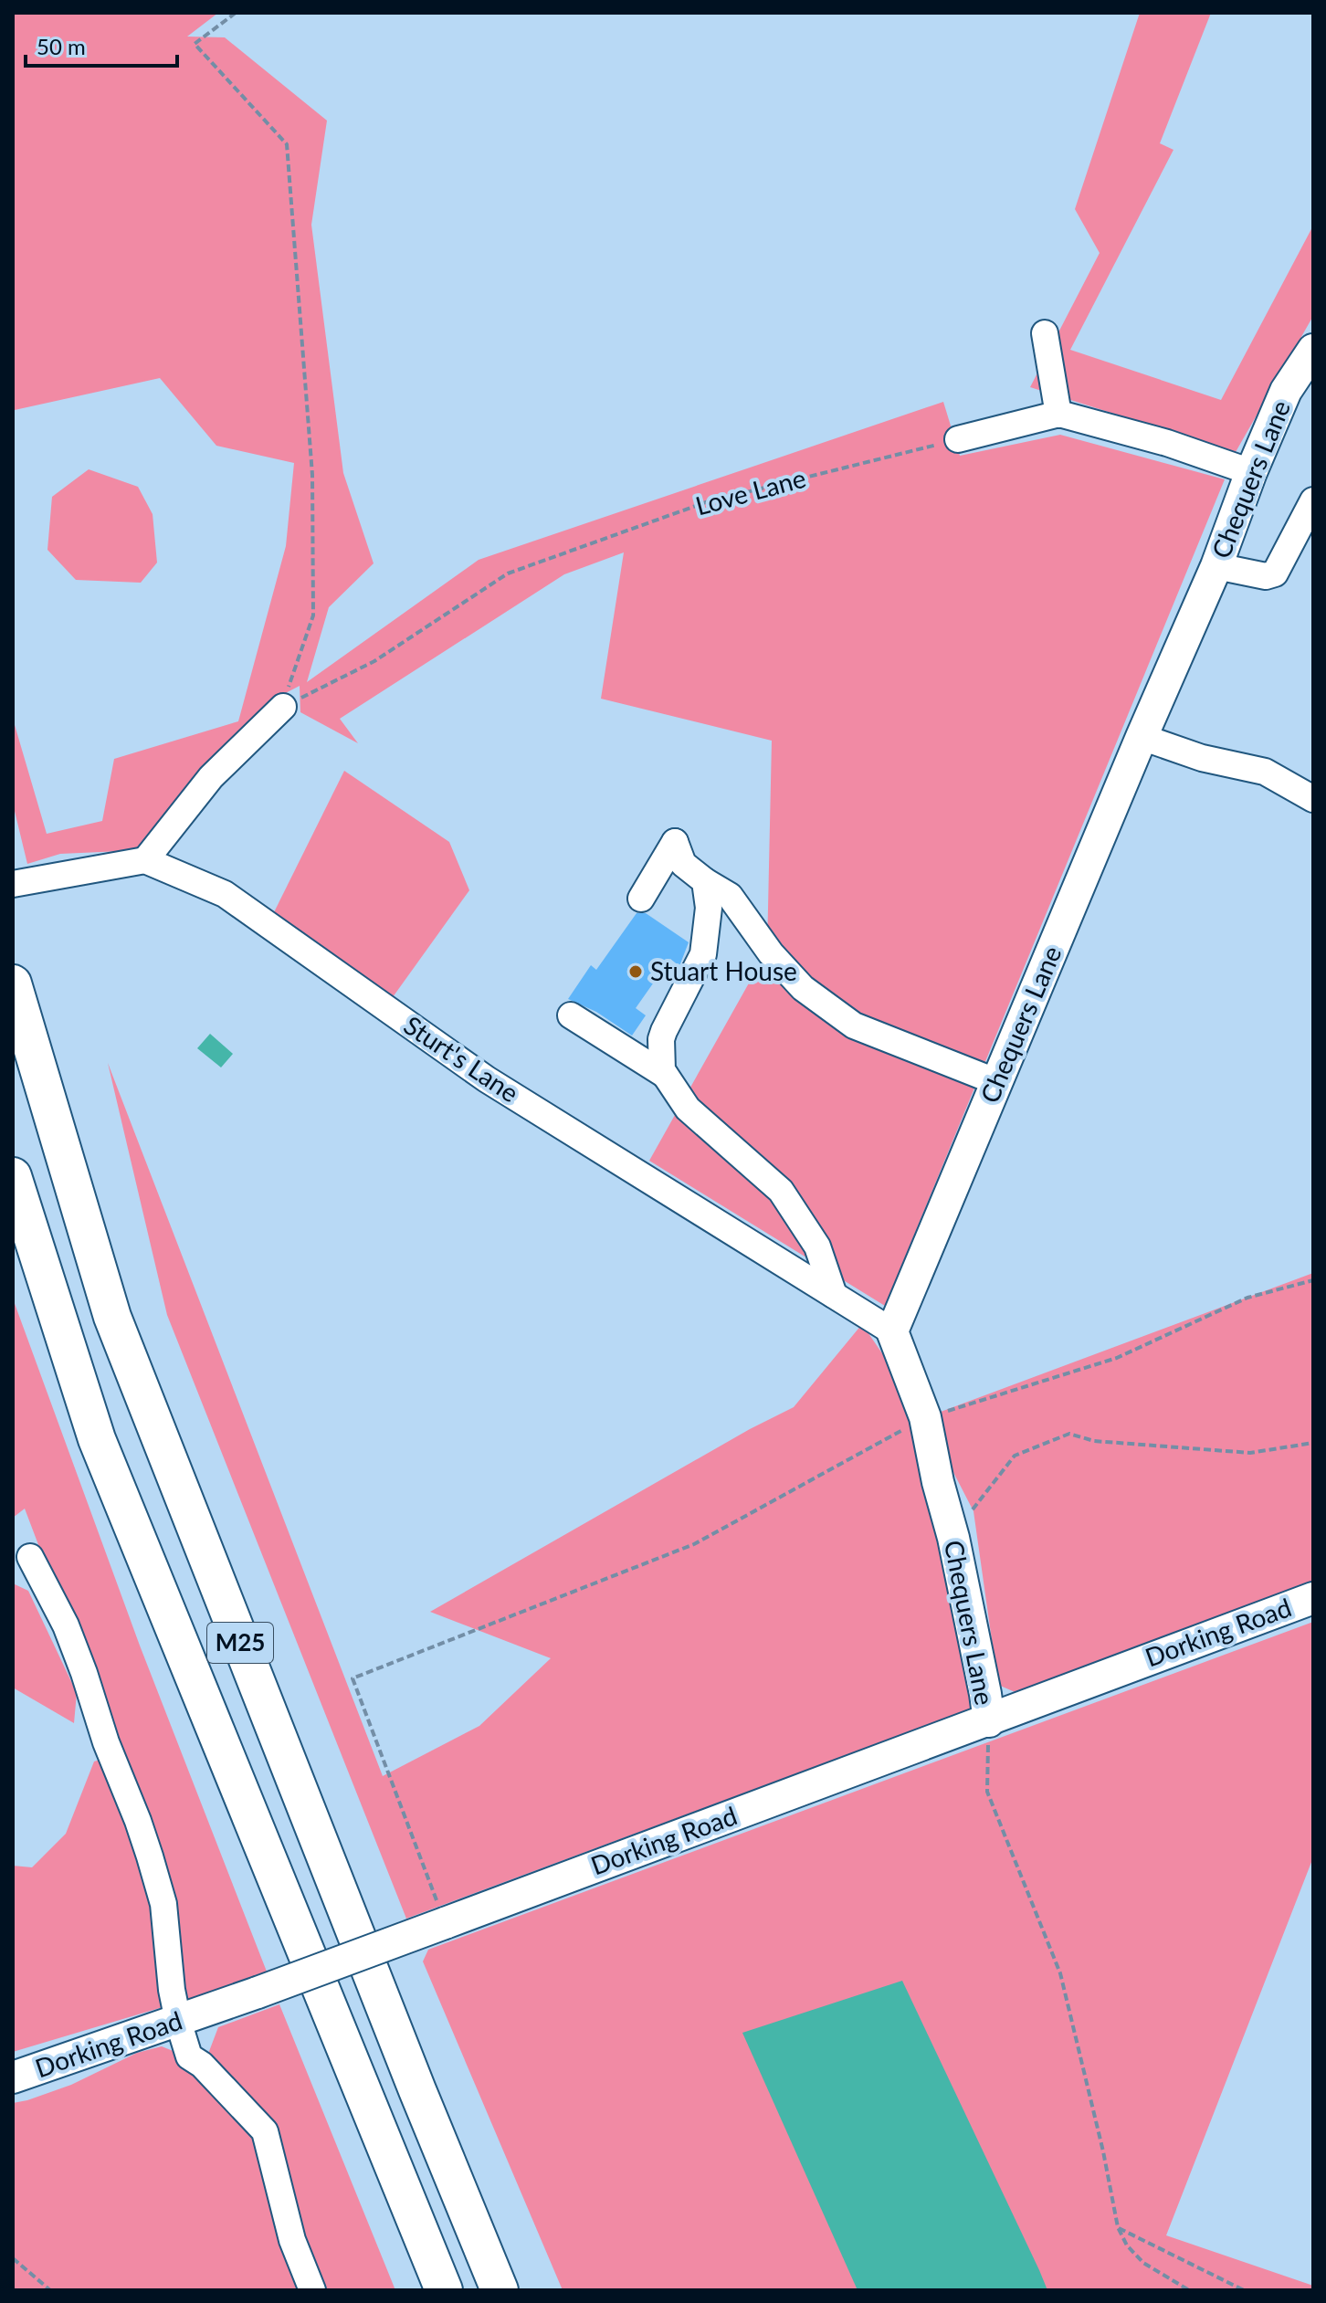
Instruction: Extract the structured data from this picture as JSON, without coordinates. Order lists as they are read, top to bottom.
{
  "streets": {
    "highway": ["M25"],
    "main road": ["Chequers Lane", "Dorking Road"],
    "street": ["Sturt's Lane"],
    "path": ["Love Lane"]
  },
  "crossings": [
    ["Chequers Lane", "Sturt's Lane"],
    ["Chequers Lane", "Dorking Road"]
  ],
  "places": ["Stuart House"],
  "scale_bar": "50 m"
}
